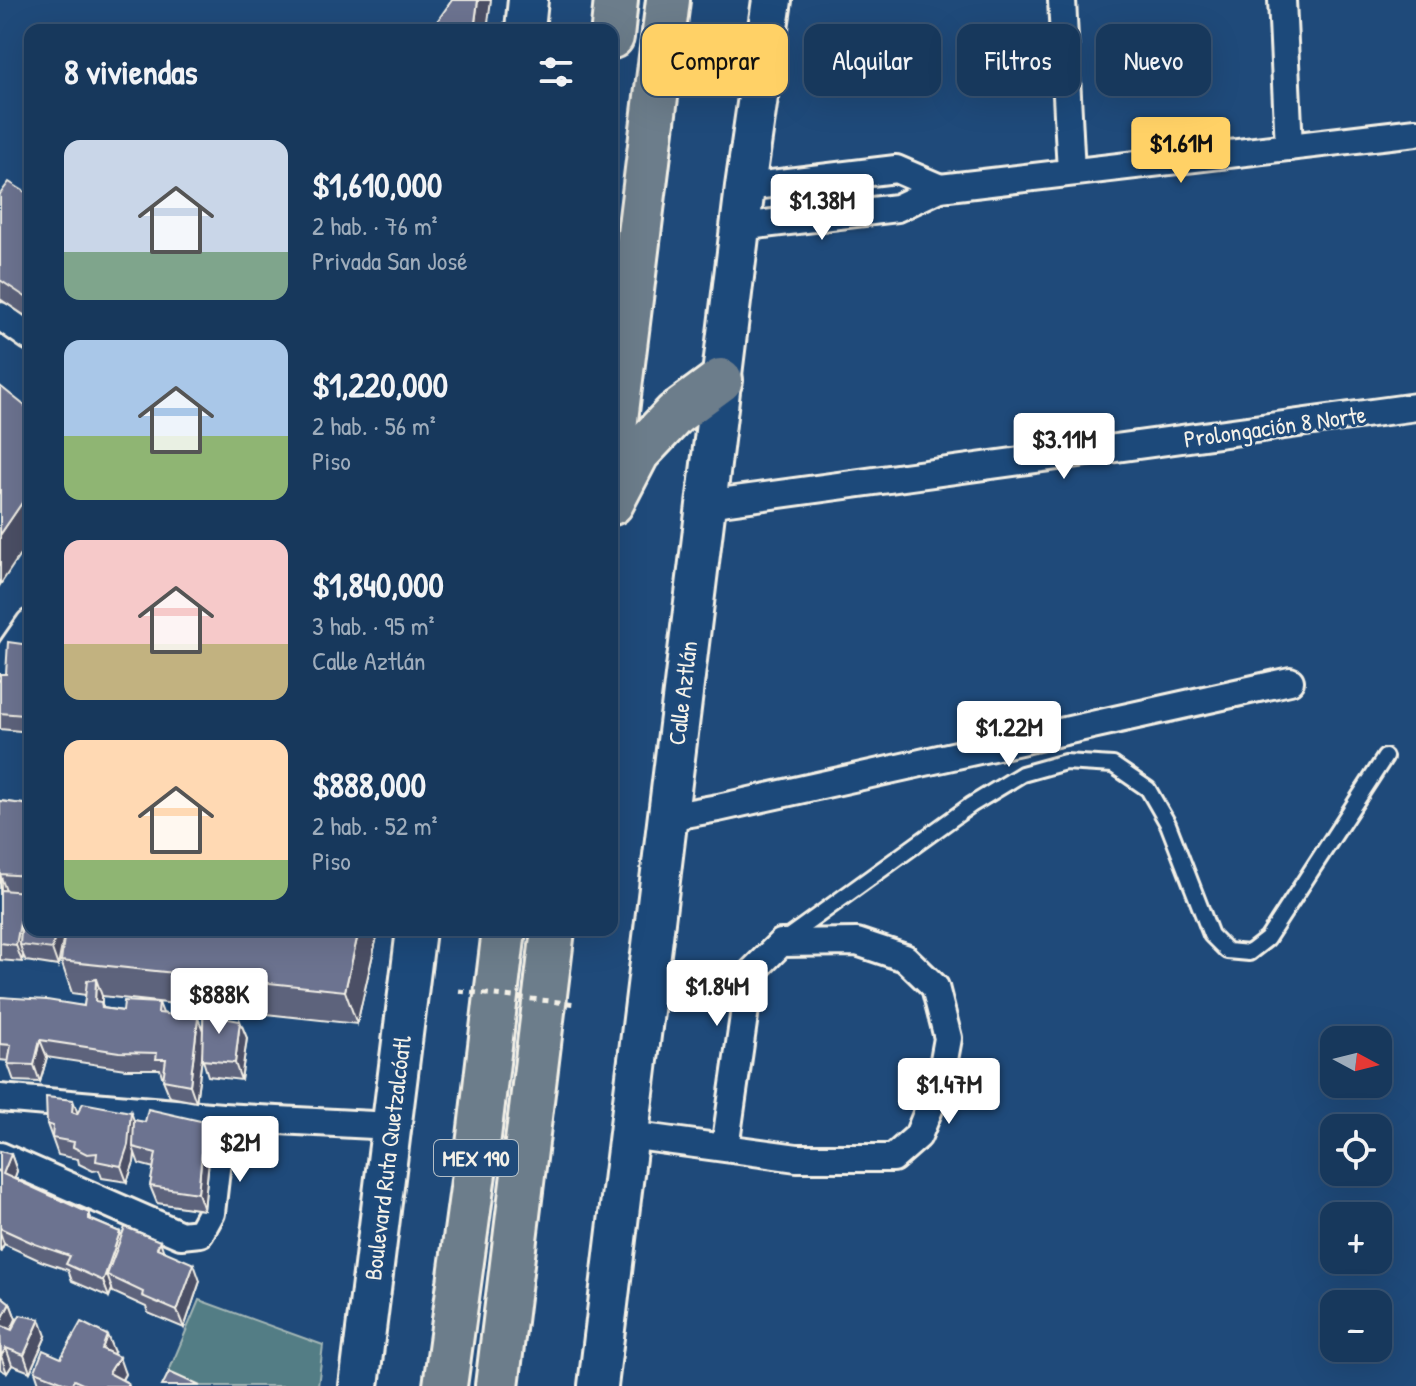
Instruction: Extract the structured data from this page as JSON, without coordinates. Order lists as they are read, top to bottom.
{
  "streets": {
    "main road": ["Calle Aztlán", "Boulevard Ruta Quetzalcóatl", "MEX 190"],
    "street": ["Prolongación 8 Norte"]
  },
  "crossings": [
    ["Prolongación 8 Norte", "Calle Aztlán"]
  ],
  "north": "right",
  "page": {
    "chip": [
      "Comprar",
      "Alquilar",
      "Filtros",
      "Nuevo"
    ],
    "heading": "8 viviendas",
    "price": [
      "$1.61M",
      "$1.38M",
      "$3.11M",
      "$1.22M",
      "$1.84M",
      "$888K",
      "$1.47M",
      "$2M"
    ],
    "list": [
      {
        "name": "$1,610,000",
        "note": "2 hab. · 76 m² · Privada San José"
      },
      {
        "name": "$1,220,000",
        "note": "2 hab. · 56 m² · Piso"
      },
      {
        "name": "$1,840,000",
        "note": "3 hab. · 95 m² · Calle Aztlán"
      },
      {
        "name": "$888,000",
        "note": "2 hab. · 52 m² · Piso"
      }
    ],
    "map_buttons": ["+", "−"]
  }
}
